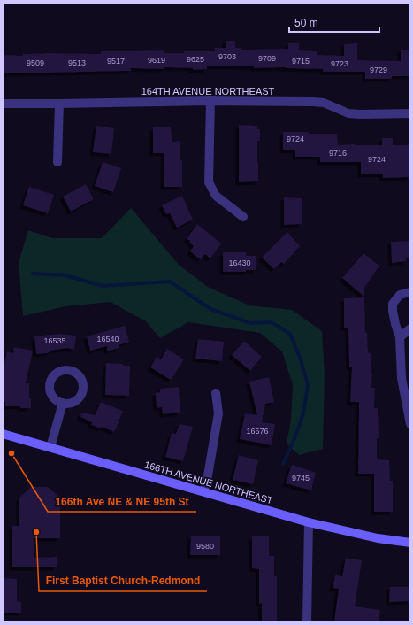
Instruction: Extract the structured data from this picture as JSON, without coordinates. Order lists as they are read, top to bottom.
{
  "streets": {
    "street": ["164TH AVENUE NORTHEAST", "166TH AVENUE NORTHEAST"]
  },
  "places": ["166th Ave NE & NE 95th St", "First Baptist Church-Redmond"],
  "house_numbers": [
    "9703",
    "9709",
    "9625",
    "9619",
    "9517",
    "9715",
    "9509",
    "9513",
    "9723",
    "9729",
    "9724",
    "9716",
    "9724",
    "16430",
    "16540",
    "16535",
    "16576",
    "9745",
    "9580"
  ],
  "scale_bar": "50 m"
}
